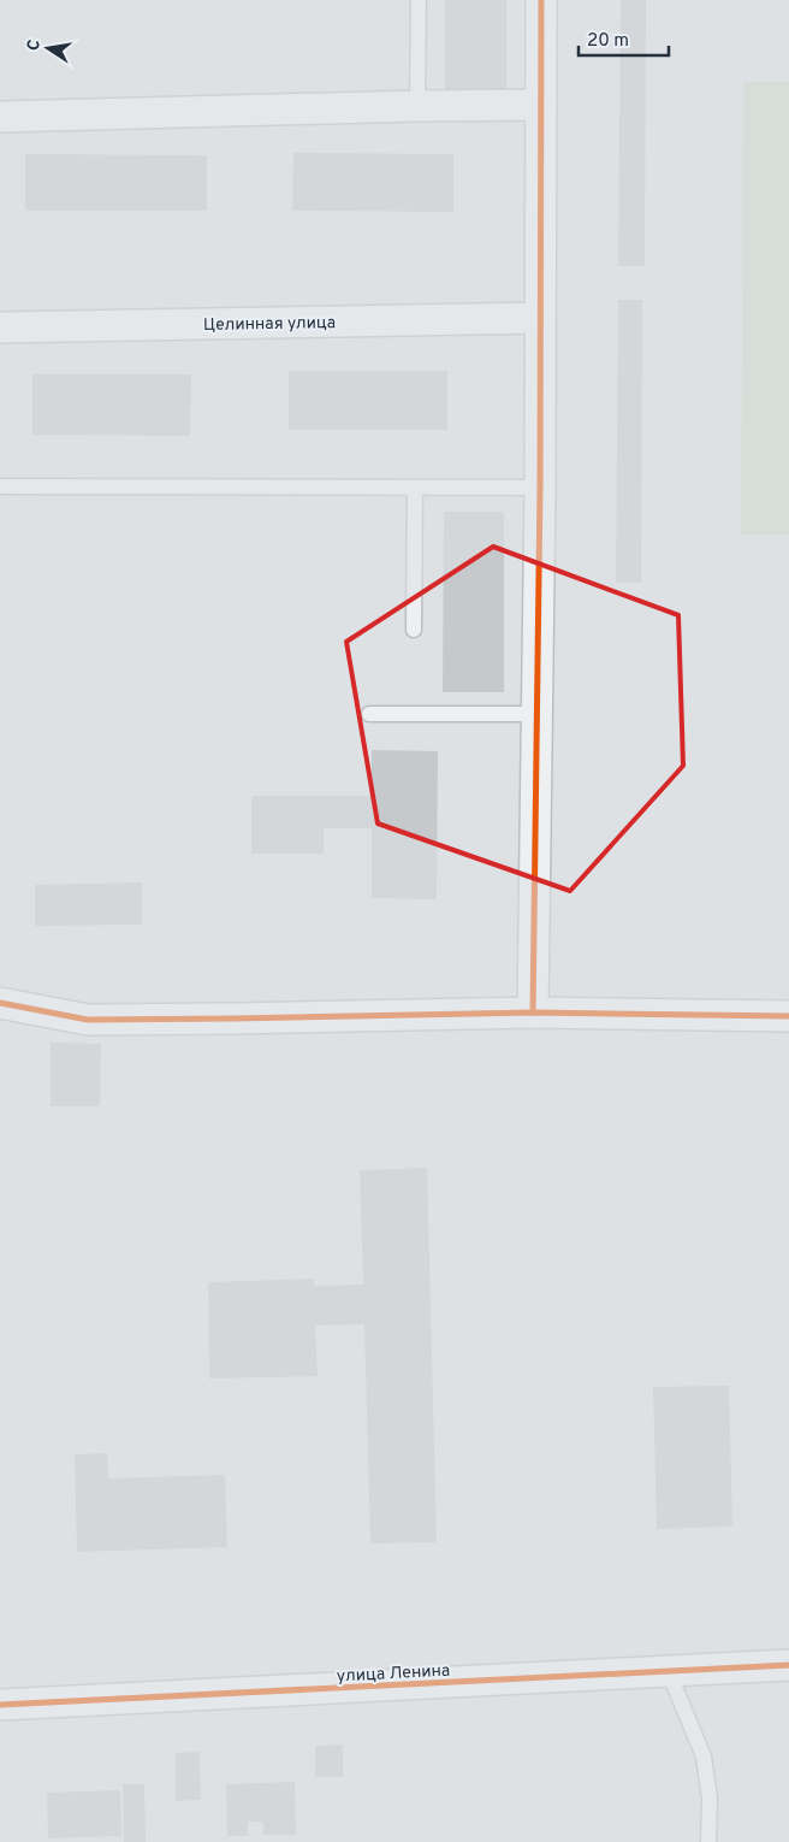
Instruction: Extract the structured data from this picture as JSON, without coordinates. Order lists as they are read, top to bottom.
{
  "streets": {
    "street": ["Целинная улица", "улица Ленина"]
  },
  "scale_bar": "20 m",
  "north": "left"
}
